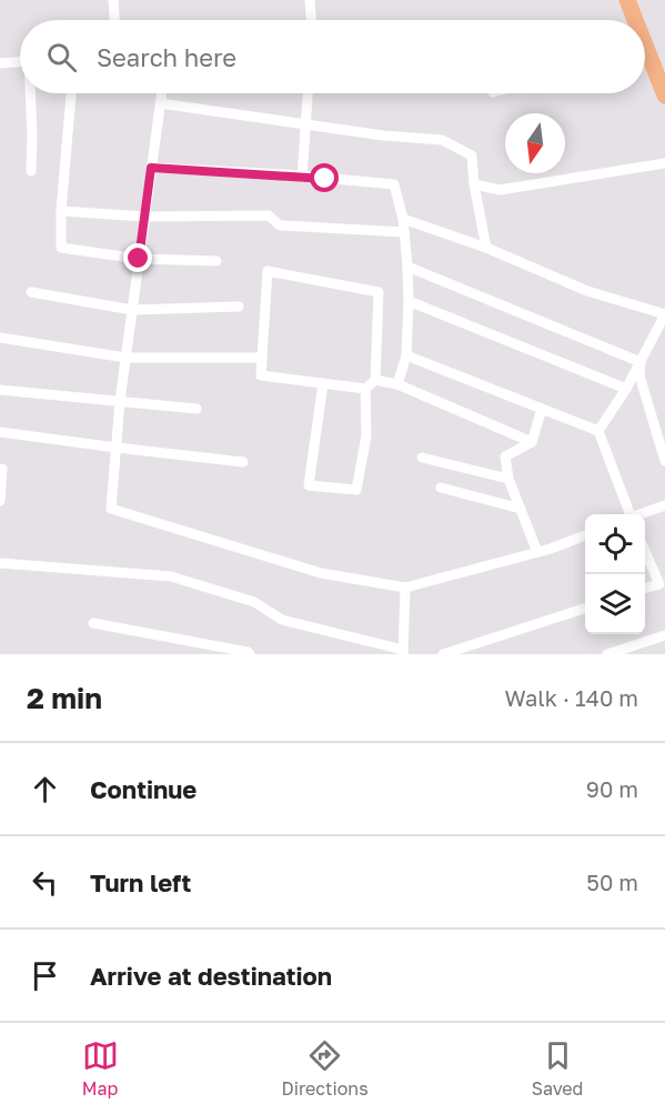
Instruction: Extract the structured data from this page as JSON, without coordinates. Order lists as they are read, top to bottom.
{
  "north": "bottom",
  "page": {
    "search": "Search here",
    "heading": ["2 min", "Walk · 140 m"],
    "list": [
      ["Continue", "90 m"],
      ["Turn left", "50 m"],
      "Arrive at destination"
    ],
    "nav": ["Map", "Directions", "Saved"]
  }
}
